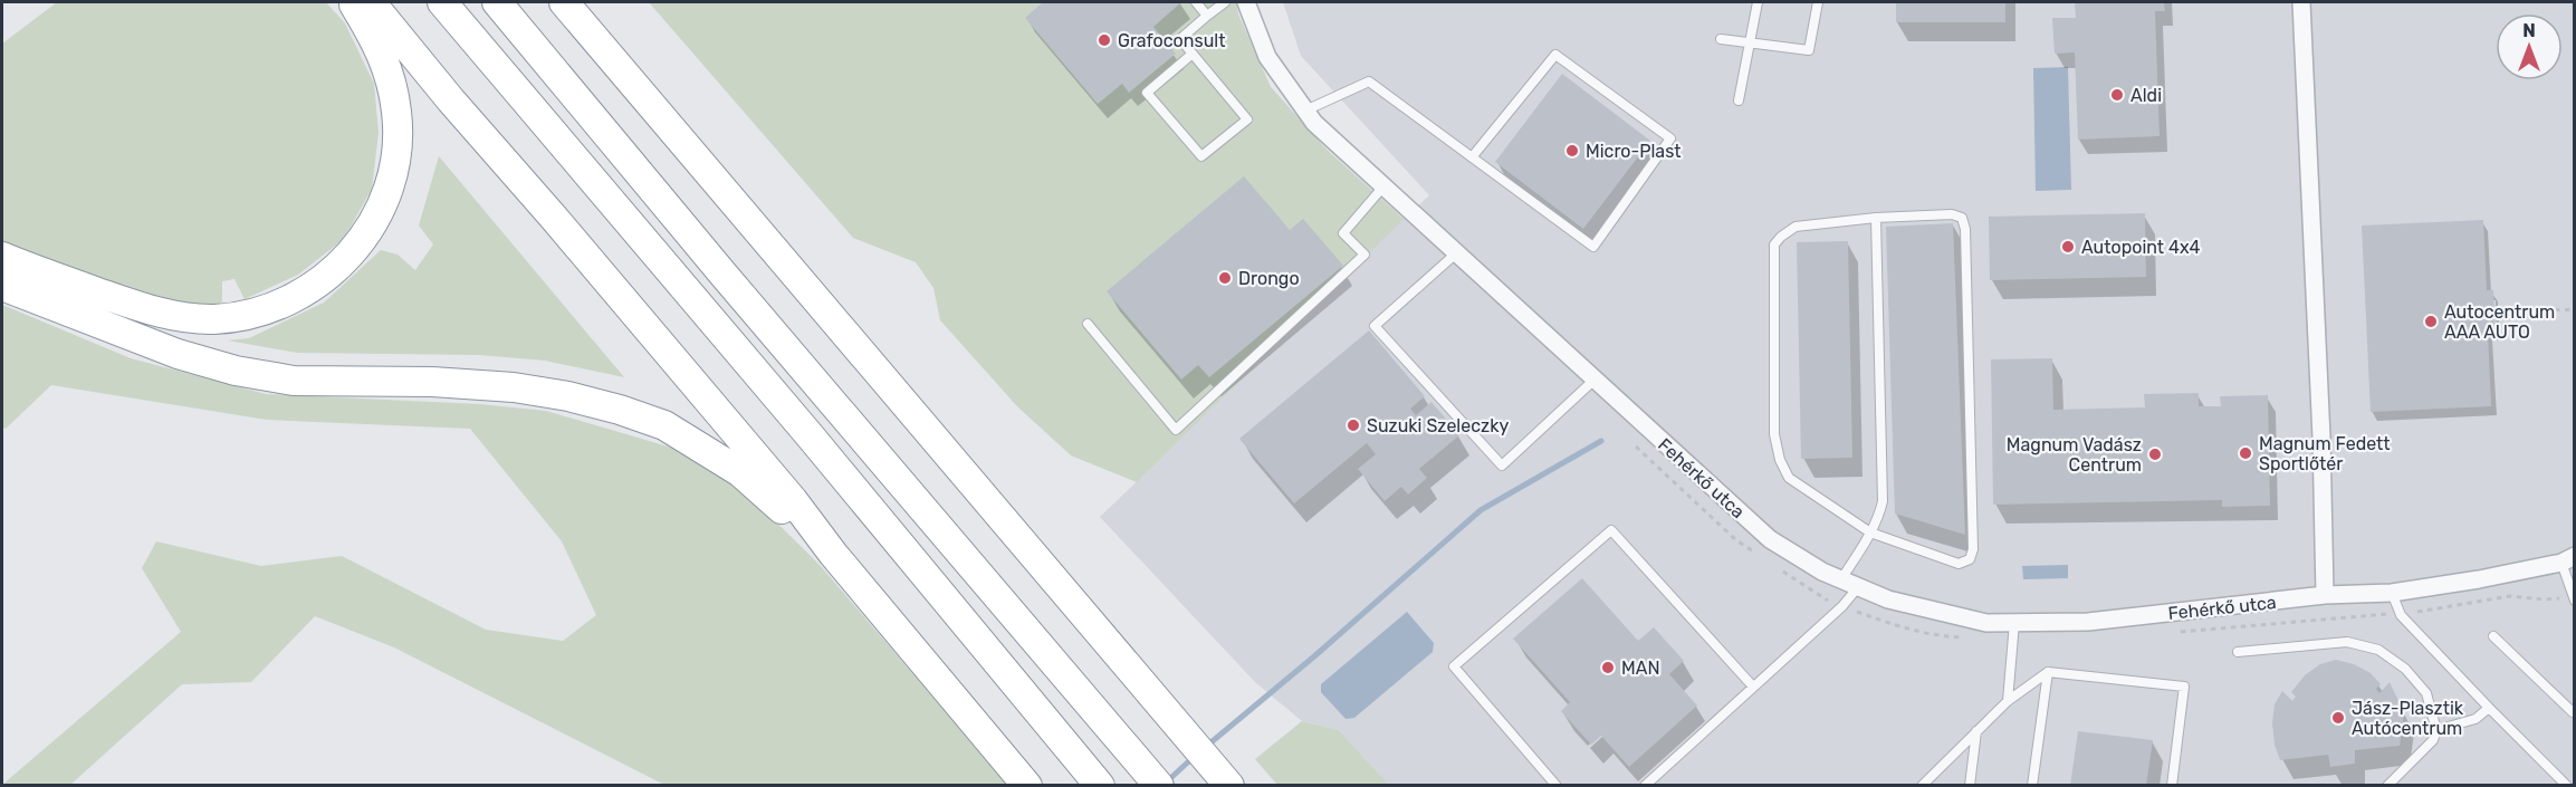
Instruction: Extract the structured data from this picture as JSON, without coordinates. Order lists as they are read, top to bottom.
{
  "streets": {
    "street": ["Fehérkő utca"]
  },
  "places": [
    "Grafoconsult",
    "Aldi",
    "Micro-Plast",
    "Autopoint 4x4",
    "Drongo",
    "Autocentrum AAA AUTO",
    "Suzuki Szeleczky",
    "Magnum Fedett Sportlőtér",
    "Magnum Vadász Centrum",
    "MAN",
    "Jász-Plasztik Autócentrum"
  ],
  "north": "top"
}
